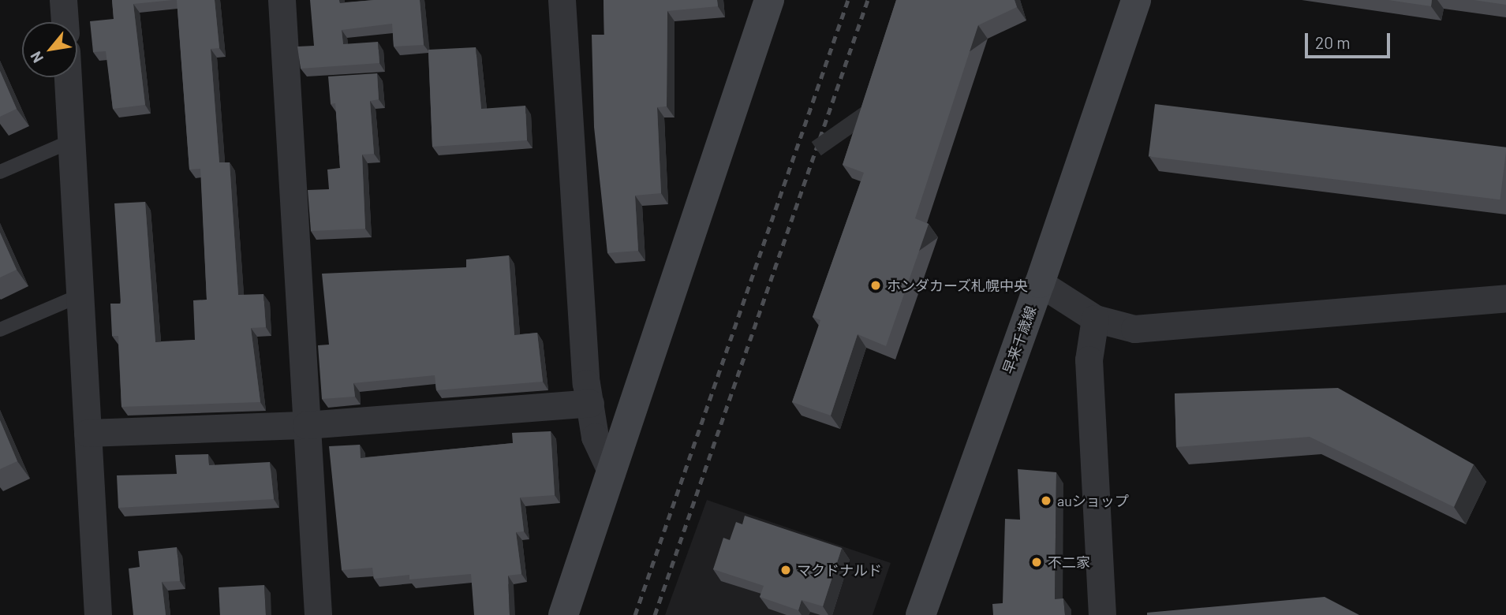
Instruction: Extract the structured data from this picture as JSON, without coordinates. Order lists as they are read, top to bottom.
{
  "streets": {
    "main road": ["早来千歳線"]
  },
  "places": [
    "ホンダカーズ札幌中央",
    "auショップ",
    "不二家",
    "マクドナルド"
  ],
  "scale_bar": "20 m",
  "north": "bottom left"
}
